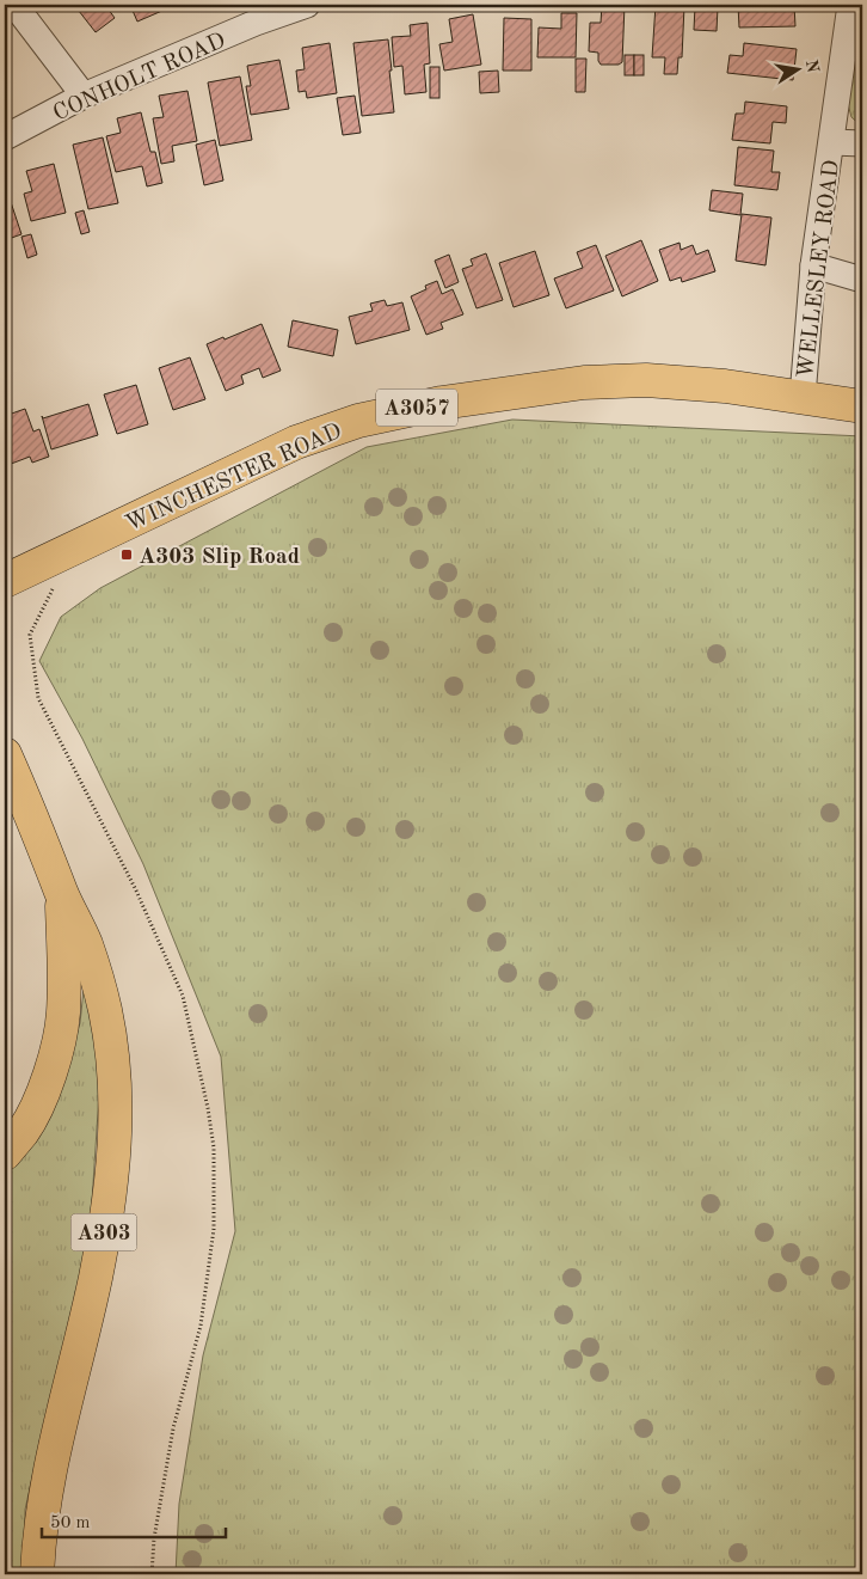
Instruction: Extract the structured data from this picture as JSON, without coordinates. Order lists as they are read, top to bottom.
{
  "streets": {
    "main road": ["A3057", "WINCHESTER ROAD", "A303"],
    "street": ["CONHOLT ROAD", "WELLESLEY ROAD"]
  },
  "crossings": [
    ["WELLESLEY ROAD", "WINCHESTER ROAD"]
  ],
  "places": {
    "transit": ["A303 Slip Road"]
  },
  "scale_bar": "50 m",
  "north": "right"
}
